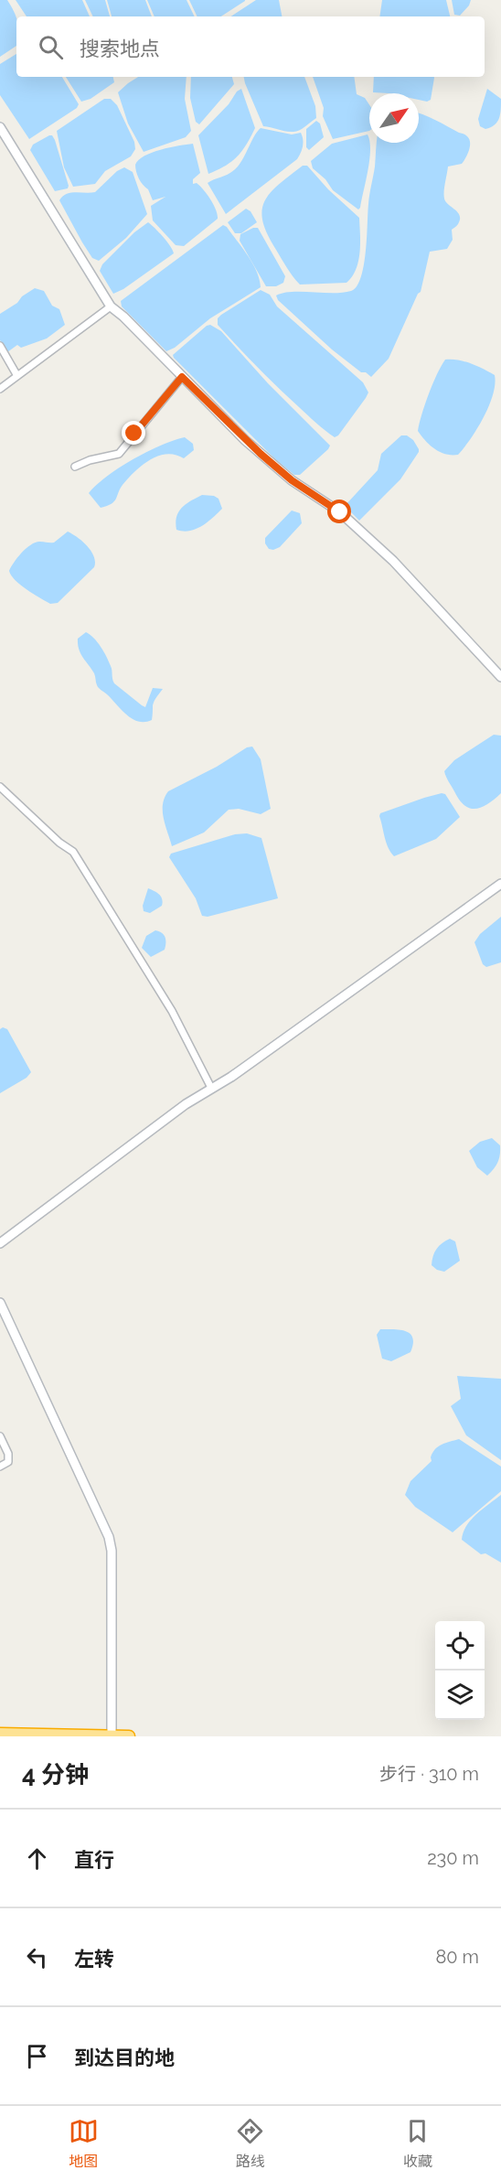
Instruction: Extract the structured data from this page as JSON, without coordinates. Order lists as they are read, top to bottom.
{
  "north": "top right",
  "page": {
    "search": "搜索地点",
    "heading": ["4 分钟", "步行 · 310 m"],
    "list": [
      ["直行", "230 m"],
      ["左转", "80 m"],
      "到达目的地"
    ],
    "nav": ["地图", "路线", "收藏"]
  }
}
